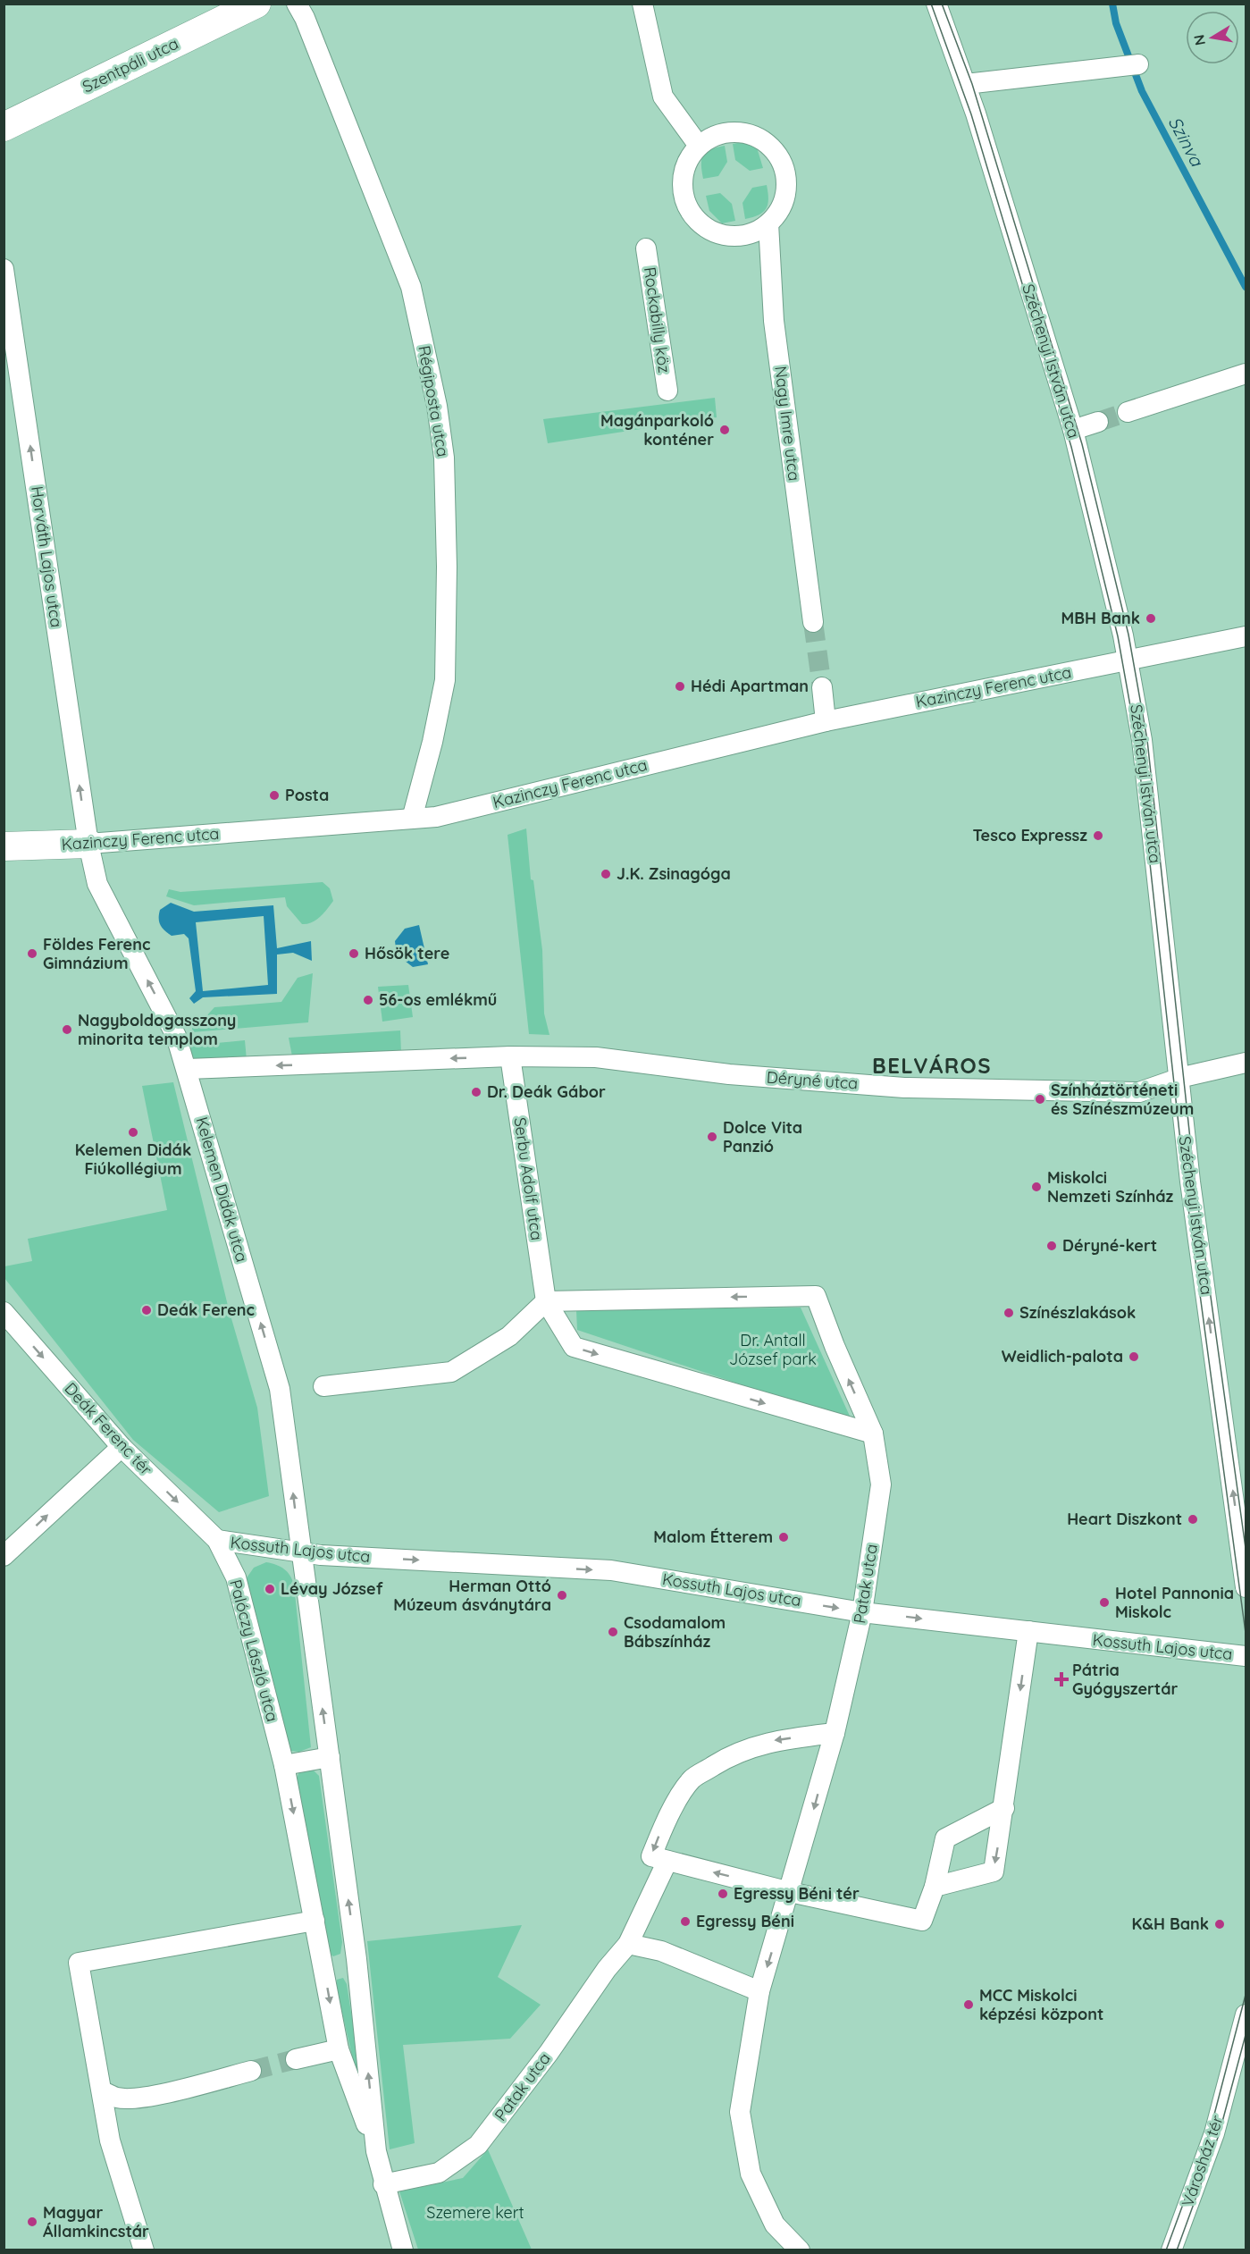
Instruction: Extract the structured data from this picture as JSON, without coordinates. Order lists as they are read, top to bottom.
{
  "streets": {
    "street": [
      "Szentpáli utca",
      "Rockabilly köz",
      "Széchenyi István utca",
      "Régiposta utca",
      "Nagy Imre utca",
      "Horváth Lajos utca",
      "Kazinczy Ferenc utca",
      "Déryné utca",
      "Serbu Adolf utca",
      "Kelemen Didák utca",
      "Deák Ferenc tér",
      "Kossuth Lajos utca",
      "Patak utca",
      "Palóczy László utca",
      "Városház tér"
    ]
  },
  "crossings": [
    ["Széchenyi István utca", "Kazinczy Ferenc utca"],
    ["Széchenyi István utca", "Déryné utca"],
    ["Régiposta utca", "Kazinczy Ferenc utca"],
    ["Horváth Lajos utca", "Kazinczy Ferenc utca"],
    ["Horváth Lajos utca", "Kelemen Didák utca"],
    ["Kazinczy Ferenc utca", "Kelemen Didák utca"],
    ["Déryné utca", "Serbu Adolf utca"],
    ["Kelemen Didák utca", "Kossuth Lajos utca"],
    ["Kelemen Didák utca", "Palóczy László utca"],
    ["Deák Ferenc tér", "Kossuth Lajos utca"],
    ["Deák Ferenc tér", "Palóczy László utca"],
    ["Kossuth Lajos utca", "Patak utca"],
    ["Kossuth Lajos utca", "Palóczy László utca"],
    ["Patak utca", "Palóczy László utca"]
  ],
  "one_way": [
    "Horváth Lajos utca",
    "Kelemen Didák utca",
    "Deák Ferenc tér",
    "Kossuth Lajos utca"
  ],
  "districts": ["BELVÁROS"],
  "water": ["Szinva"],
  "parks": ["Dr. Antall József park", "Szemere kert"],
  "places": {
    "other": [
      "Magánparkoló konténer",
      "MBH Bank",
      "Hédi Apartman",
      "Posta",
      "Tesco Expressz",
      "J.K. Zsinagóga",
      "Földes Ferenc Gimnázium",
      "Hősök tere",
      "56-os emlékmű",
      "Nagyboldogasszony minorita templom",
      "Dr. Deák Gábor",
      "Színháztörténeti és Színészmúzeum",
      "Kelemen Didák Fiúkollégium",
      "Dolce Vita Panzió",
      "Miskolci Nemzeti Színház",
      "Déryné-kert",
      "Deák Ferenc",
      "Színészlakások",
      "Weidlich-palota",
      "Heart Diszkont",
      "Malom Étterem",
      "Lévay József",
      "Herman Ottó Múzeum ásványtára",
      "Hotel Pannonia Miskolc",
      "Csodamalom Bábszínház",
      "Egressy Béni tér",
      "Egressy Béni",
      "K&H Bank",
      "MCC Miskolci képzési központ",
      "Magyar Államkincstár"
    ],
    "health": ["Pátria Gyógyszertár"]
  },
  "north": "left"
}
